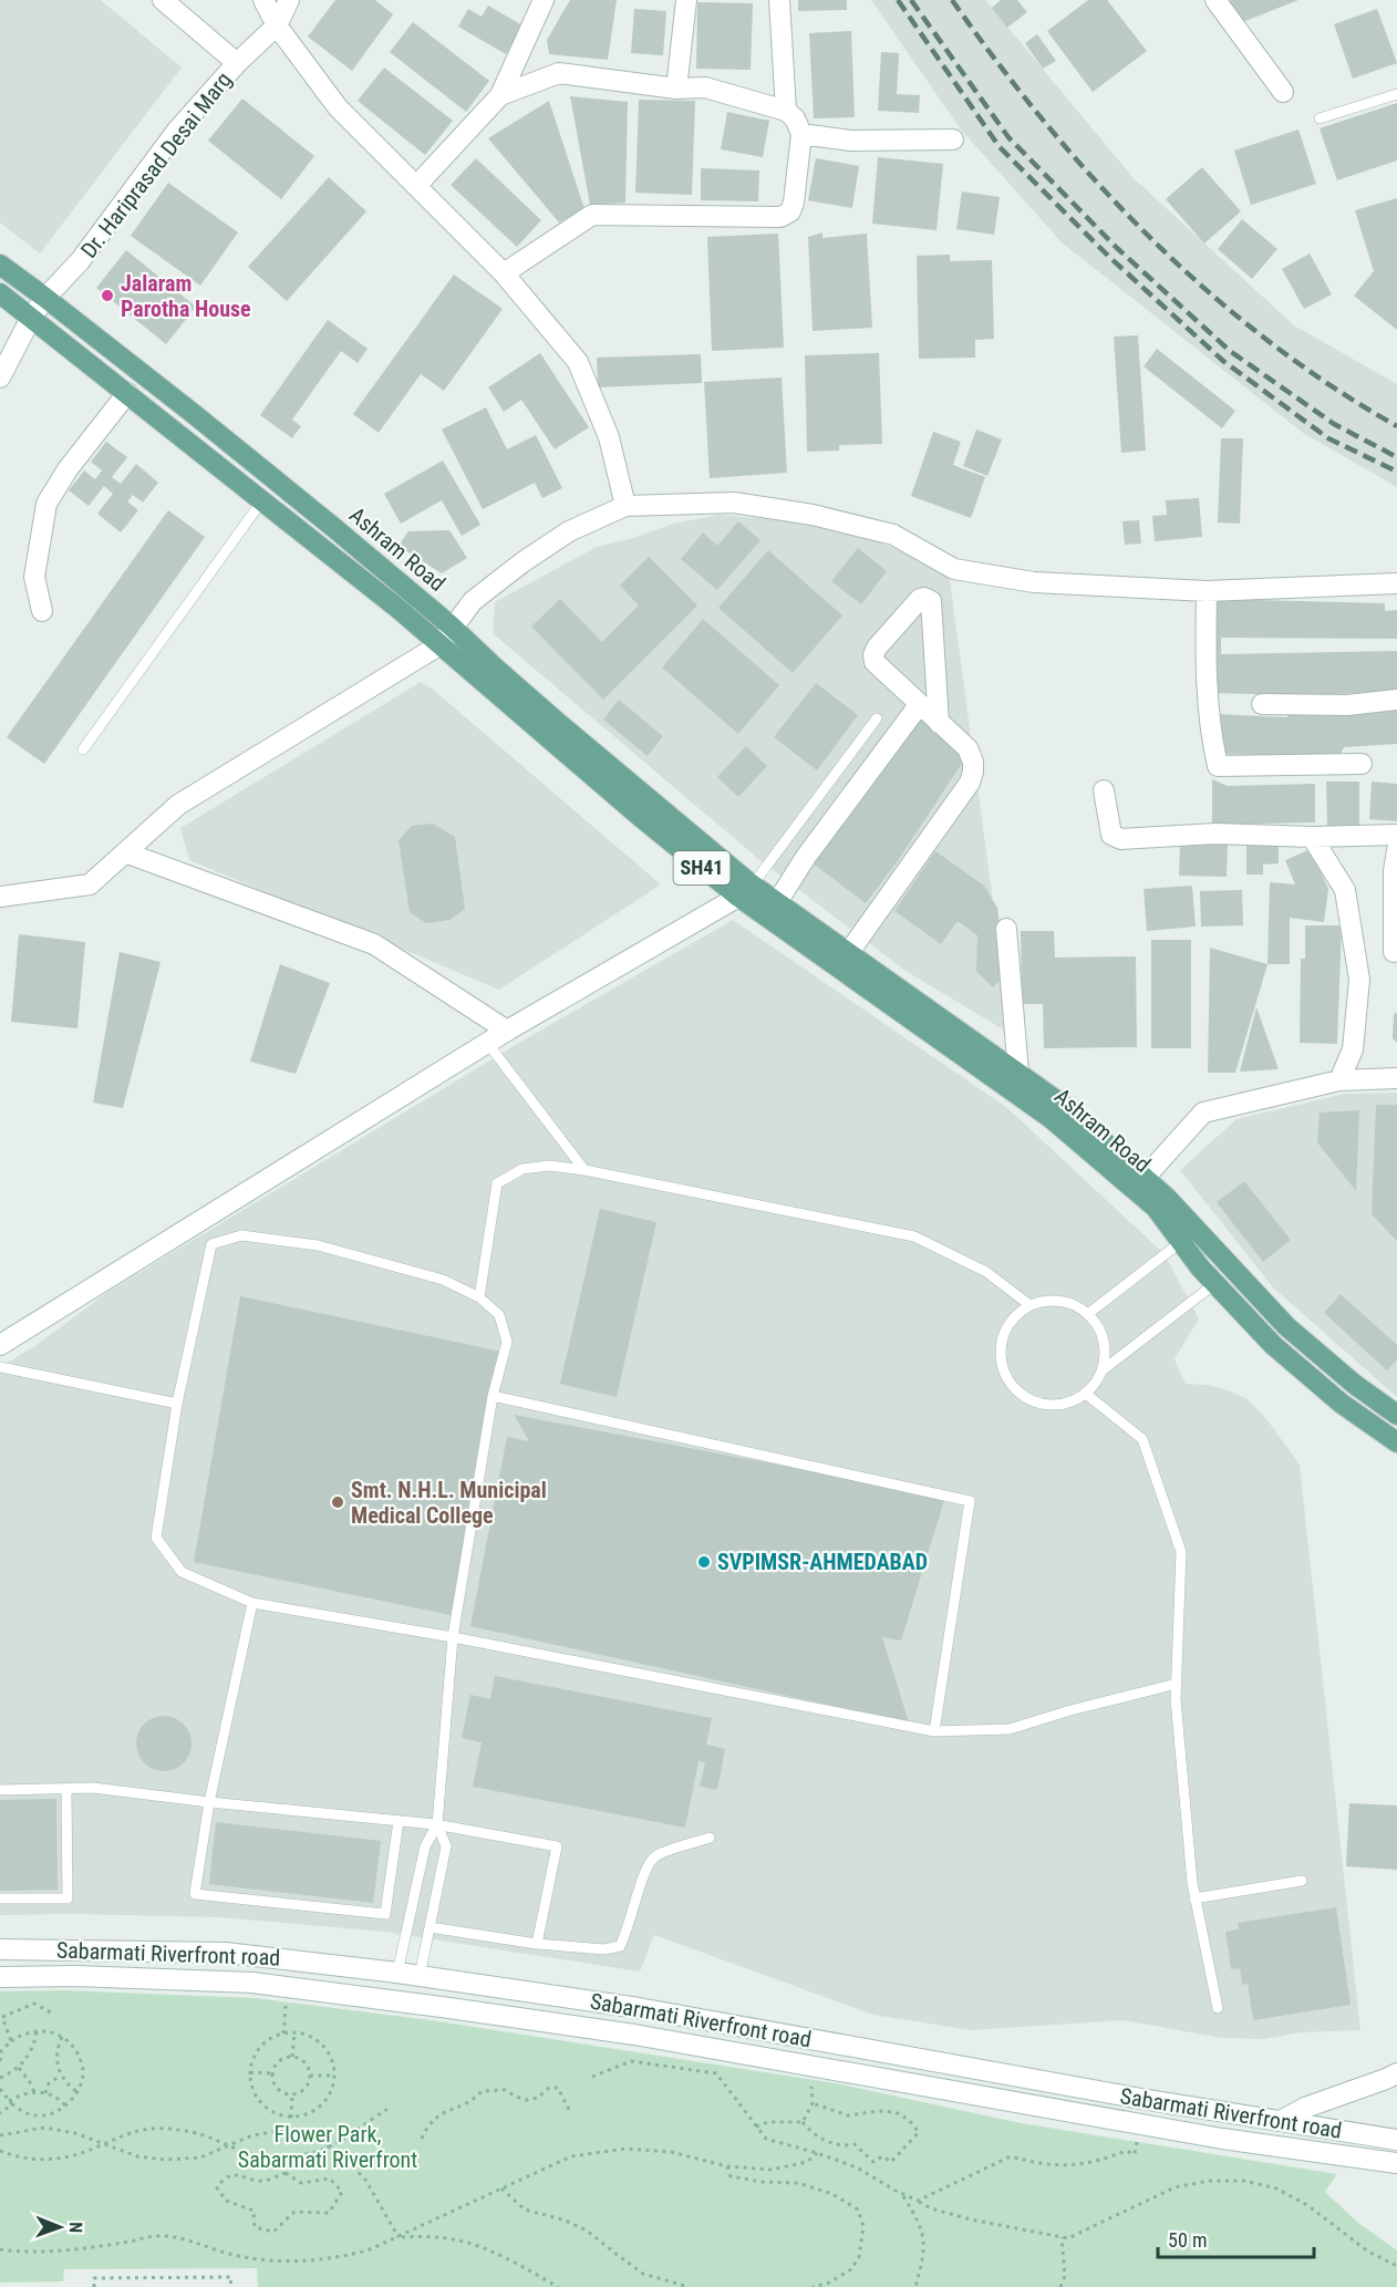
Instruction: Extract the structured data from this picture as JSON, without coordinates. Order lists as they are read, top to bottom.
{
  "streets": {
    "main road": ["Ashram Road", "SH41"],
    "street": ["Dr. Hariprasad Desai Marg", "Sabarmati Riverfront road"]
  },
  "crossings": [
    ["Dr. Hariprasad Desai Marg", "Ashram Road"]
  ],
  "parks": ["Flower Park, Sabarmati Riverfront"],
  "places": ["Jalaram Parotha House", "Smt. N.H.L. Municipal Medical College", "SVPIMSR-AHMEDABAD"],
  "scale_bar": "50 m",
  "north": "right"
}
